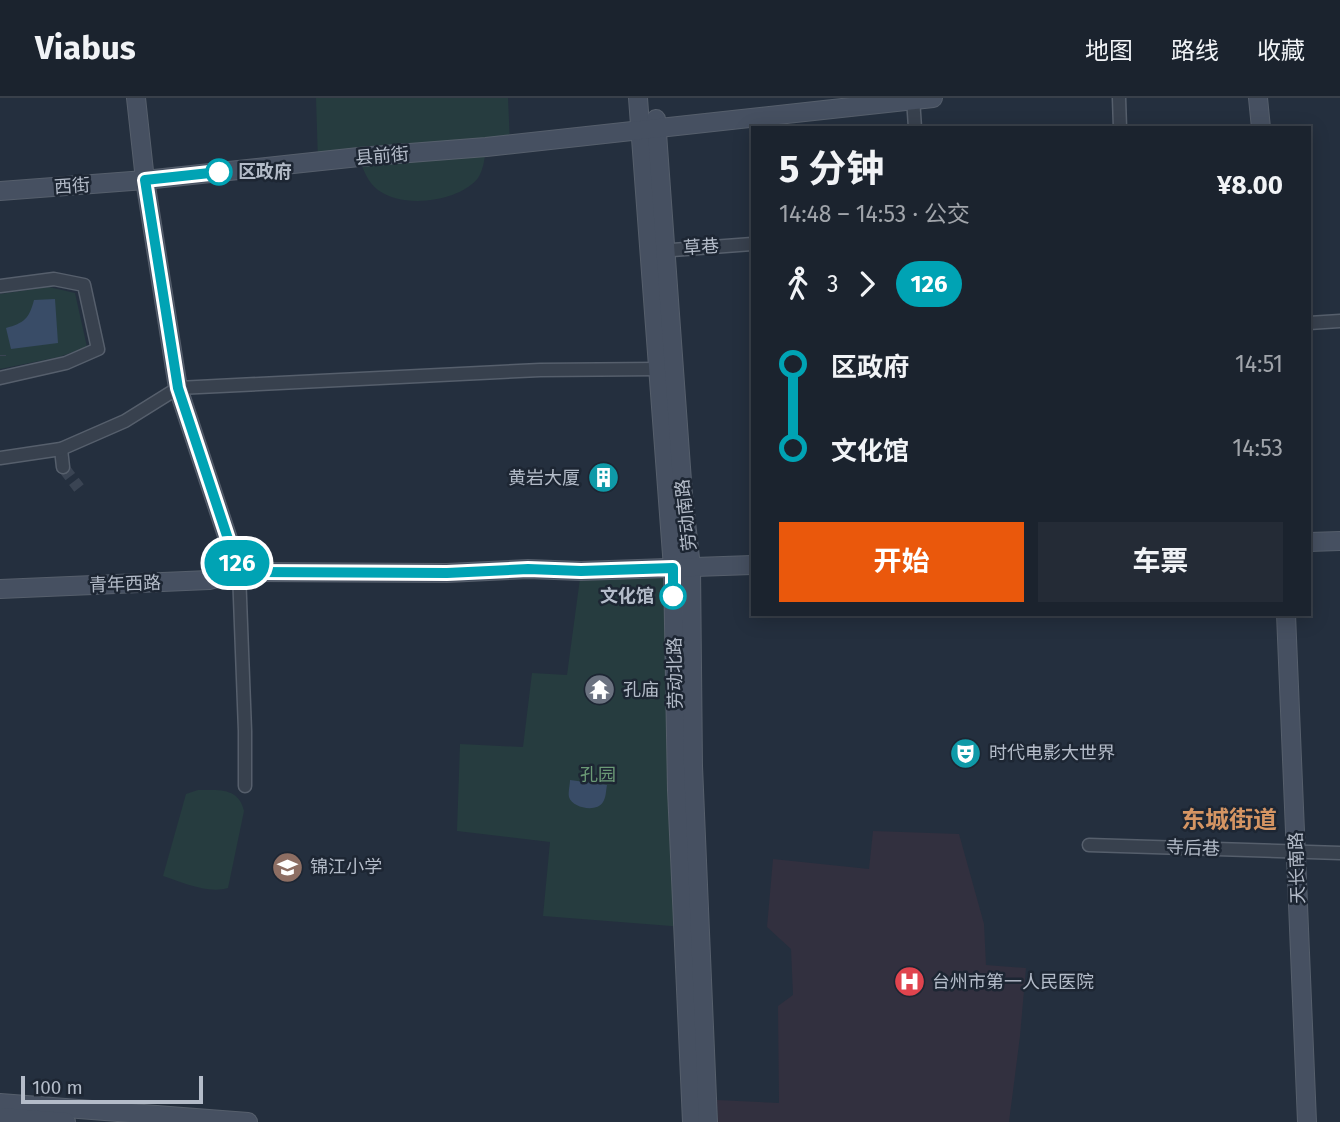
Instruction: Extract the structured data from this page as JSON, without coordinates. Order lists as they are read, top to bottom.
{
  "streets": {
    "street": [
      "县前街",
      "西街",
      "草巷",
      "劳动南路",
      "青年西路",
      "劳动北路",
      "寺后巷",
      "天长南路"
    ]
  },
  "crossings": [
    ["县前街", "西街"],
    ["县前街", "劳动北路"],
    ["草巷", "劳动南路"],
    ["草巷", "劳动北路"],
    ["劳动南路", "青年西路"],
    ["劳动南路", "劳动北路"],
    ["青年西路", "劳动北路"],
    ["寺后巷", "天长南路"]
  ],
  "districts": ["东城街道"],
  "parks": ["孔园"],
  "places": {
    "other": ["区政府", "文化馆"],
    "building": ["黄岩大厦"],
    "temple": ["孔庙"],
    "theatre": ["时代电影大世界"],
    "school or university": ["锦江小学"],
    "hospital": ["台州市第一人民医院"]
  },
  "lines": ["bus line 126"],
  "scale_bar": "100 m",
  "page": {
    "header": "Viabus",
    "nav": ["地图", "路线", "收藏"],
    "on_map": "126",
    "heading": ["5 分钟", "14:48 – 14:53 · 公交", "¥8.00"],
    "legs": ["3", "126"],
    "list": [
      {
        "name": "区政府",
        "value": "14:51"
      },
      {
        "name": "文化馆",
        "value": "14:53"
      }
    ],
    "buttons": ["开始", "车票"],
    "scale": "100 m"
  }
}
